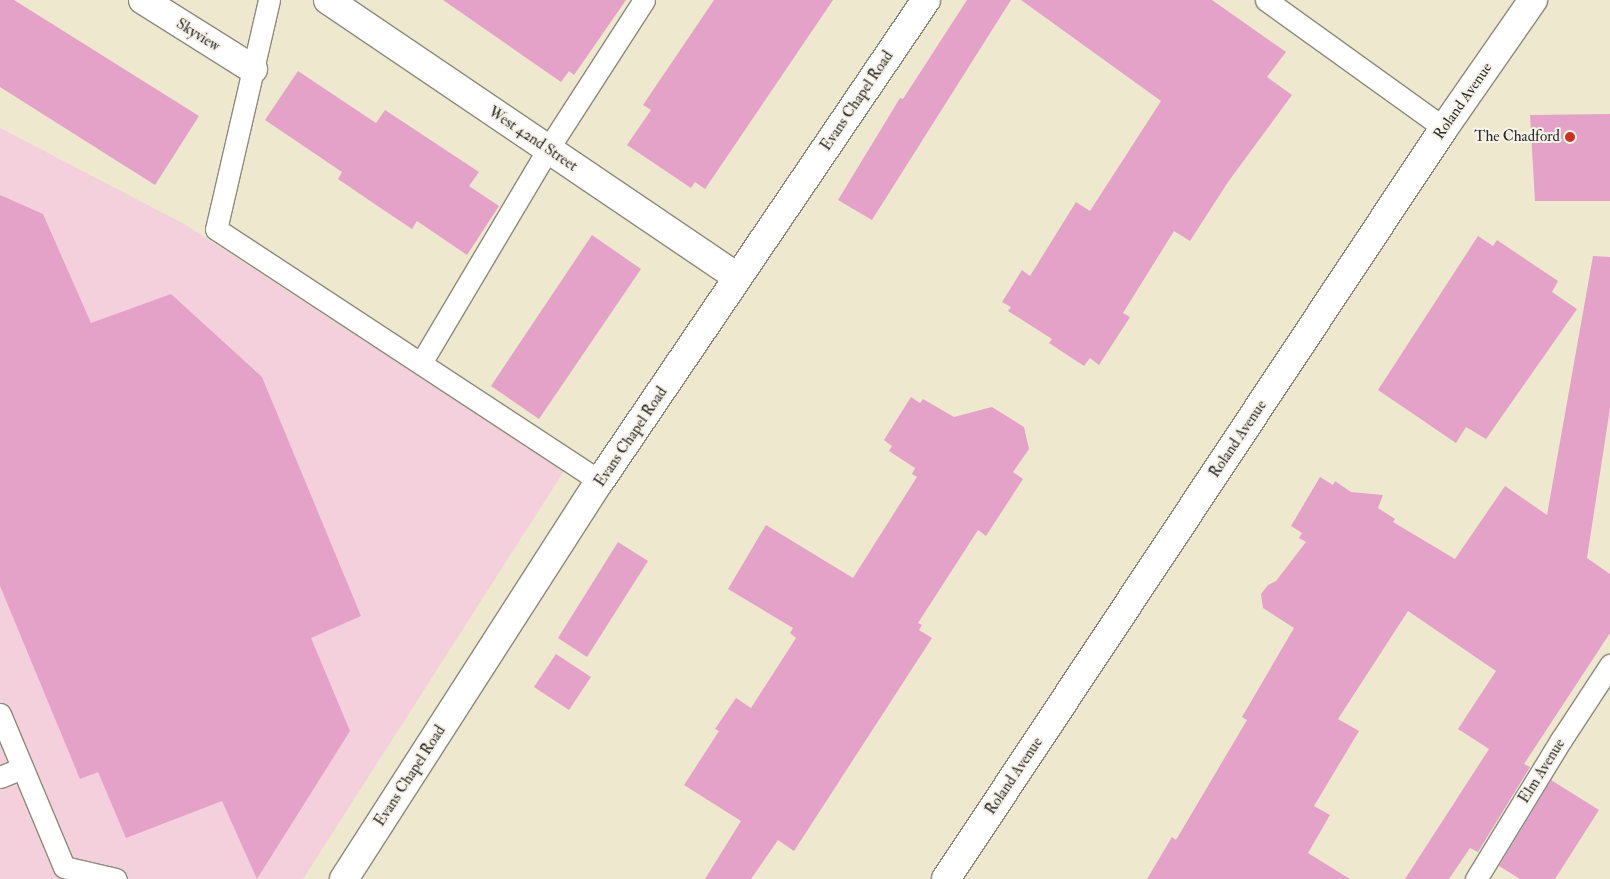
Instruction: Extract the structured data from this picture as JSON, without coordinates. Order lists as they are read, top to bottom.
{
  "streets": {
    "street": [
      "Skyview",
      "Evans Chapel Road",
      "Roland Avenue",
      "West 42nd Street"
    ],
    "lane": ["Elm Avenue"]
  },
  "crossings": [
    ["Evans Chapel Road", "West 42nd Street"]
  ],
  "places": ["The Chadford"]
}
